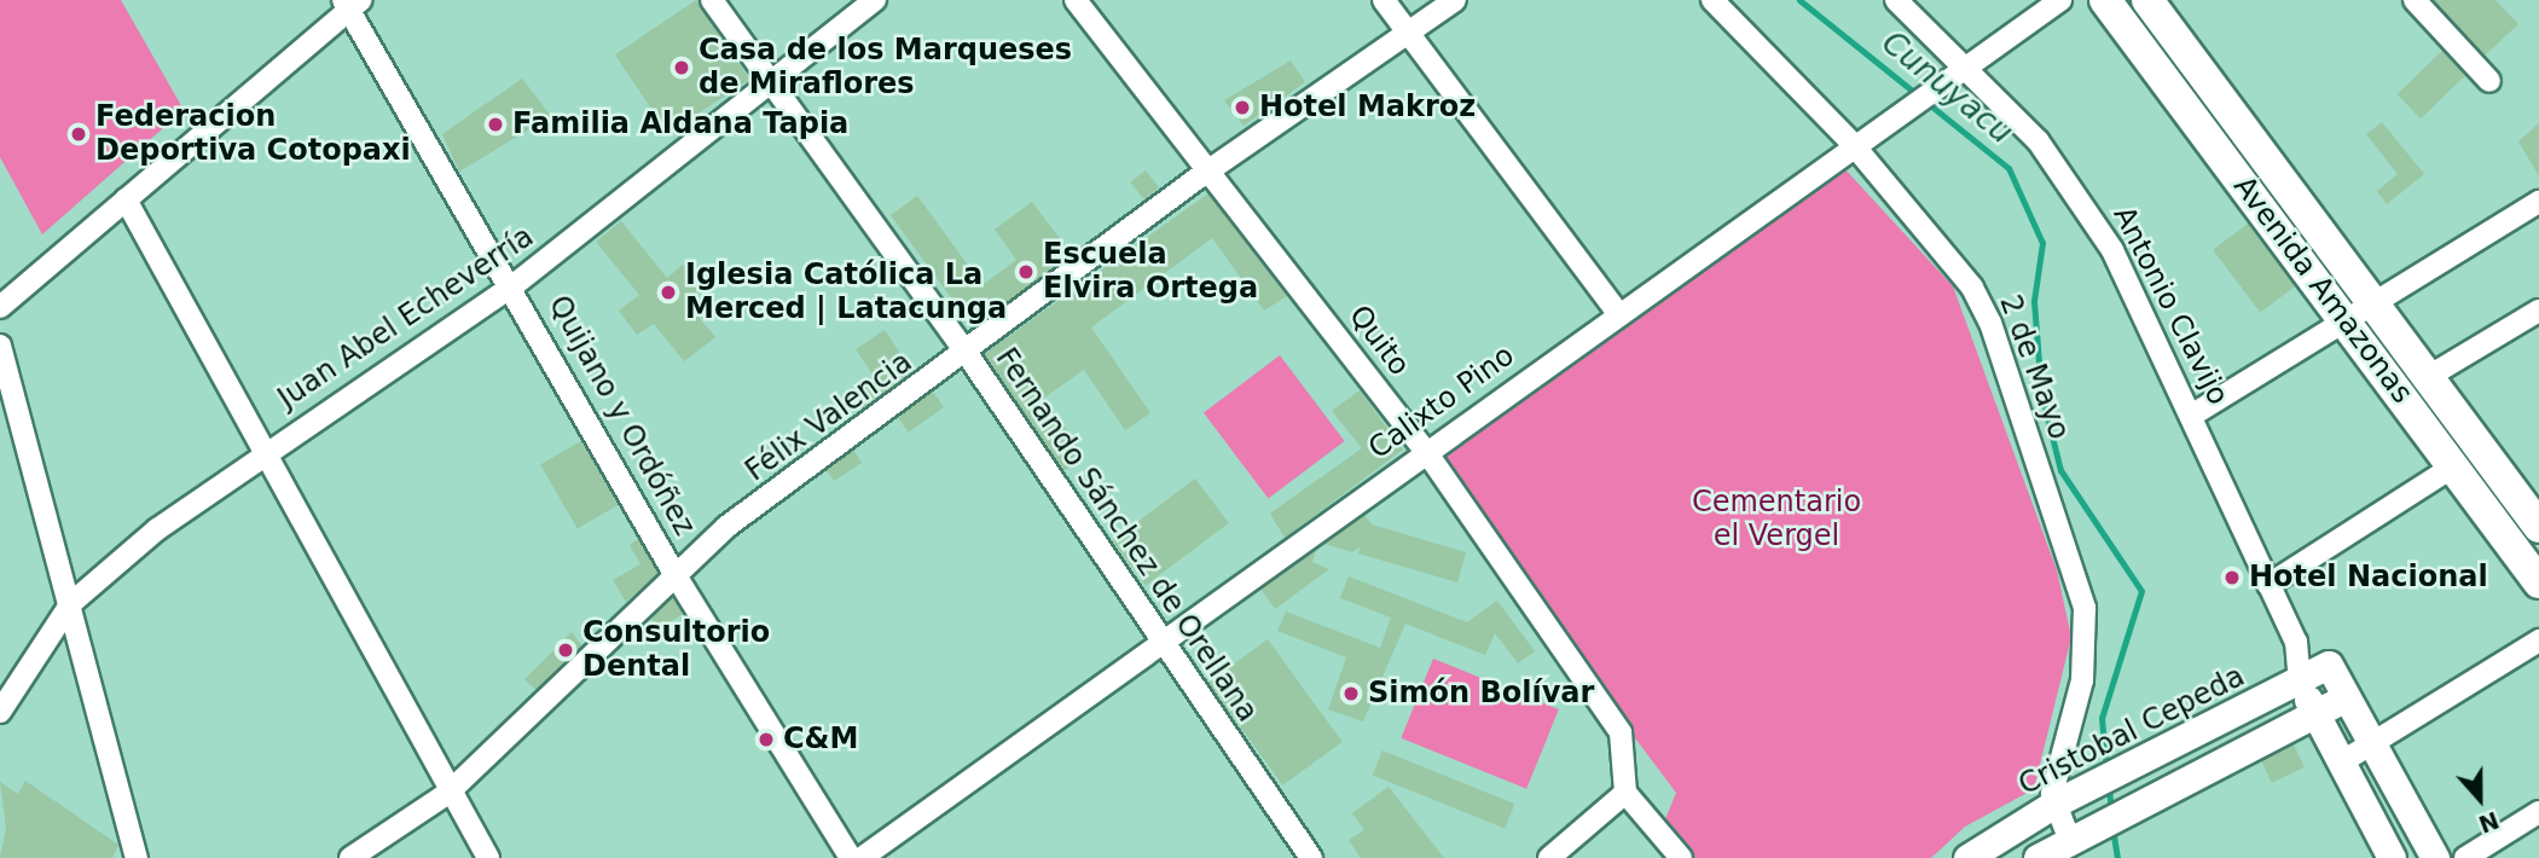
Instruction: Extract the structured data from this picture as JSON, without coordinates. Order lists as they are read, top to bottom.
{
  "streets": {
    "main road": ["Avenida Amazonas"],
    "street": [
      "Antonio Clavijo",
      "Juan Abel Echeverría",
      "Quito",
      "2 de Mayo",
      "Calixto Pino",
      "Quijano y Ordóñez",
      "Félix Valencia",
      "Fernando Sánchez de Orellana",
      "Cristobal Cepeda"
    ]
  },
  "crossings": [
    ["Antonio Clavijo", "Calixto Pino"],
    ["Antonio Clavijo", "Cristobal Cepeda"],
    ["Juan Abel Echeverría", "Quijano y Ordóñez"],
    ["Juan Abel Echeverría", "Fernando Sánchez de Orellana"],
    ["Quito", "Calixto Pino"],
    ["Quito", "Félix Valencia"],
    ["2 de Mayo", "Calixto Pino"],
    ["2 de Mayo", "Cristobal Cepeda"],
    ["Calixto Pino", "Fernando Sánchez de Orellana"],
    ["Quijano y Ordóñez", "Félix Valencia"],
    ["Félix Valencia", "Fernando Sánchez de Orellana"]
  ],
  "water": ["Cunuyacu"],
  "parks": ["Cementario el Vergel"],
  "places": [
    "Casa de los Marqueses de Miraflores",
    "Hotel Makroz",
    "Familia Aldana Tapia",
    "Federacion Deportiva Cotopaxi",
    "Escuela Elvira Ortega",
    "Iglesia Católica La Merced | Latacunga",
    "Hotel Nacional",
    "Consultorio Dental",
    "Simón Bolívar",
    "C&M"
  ],
  "north": "bottom"
}
